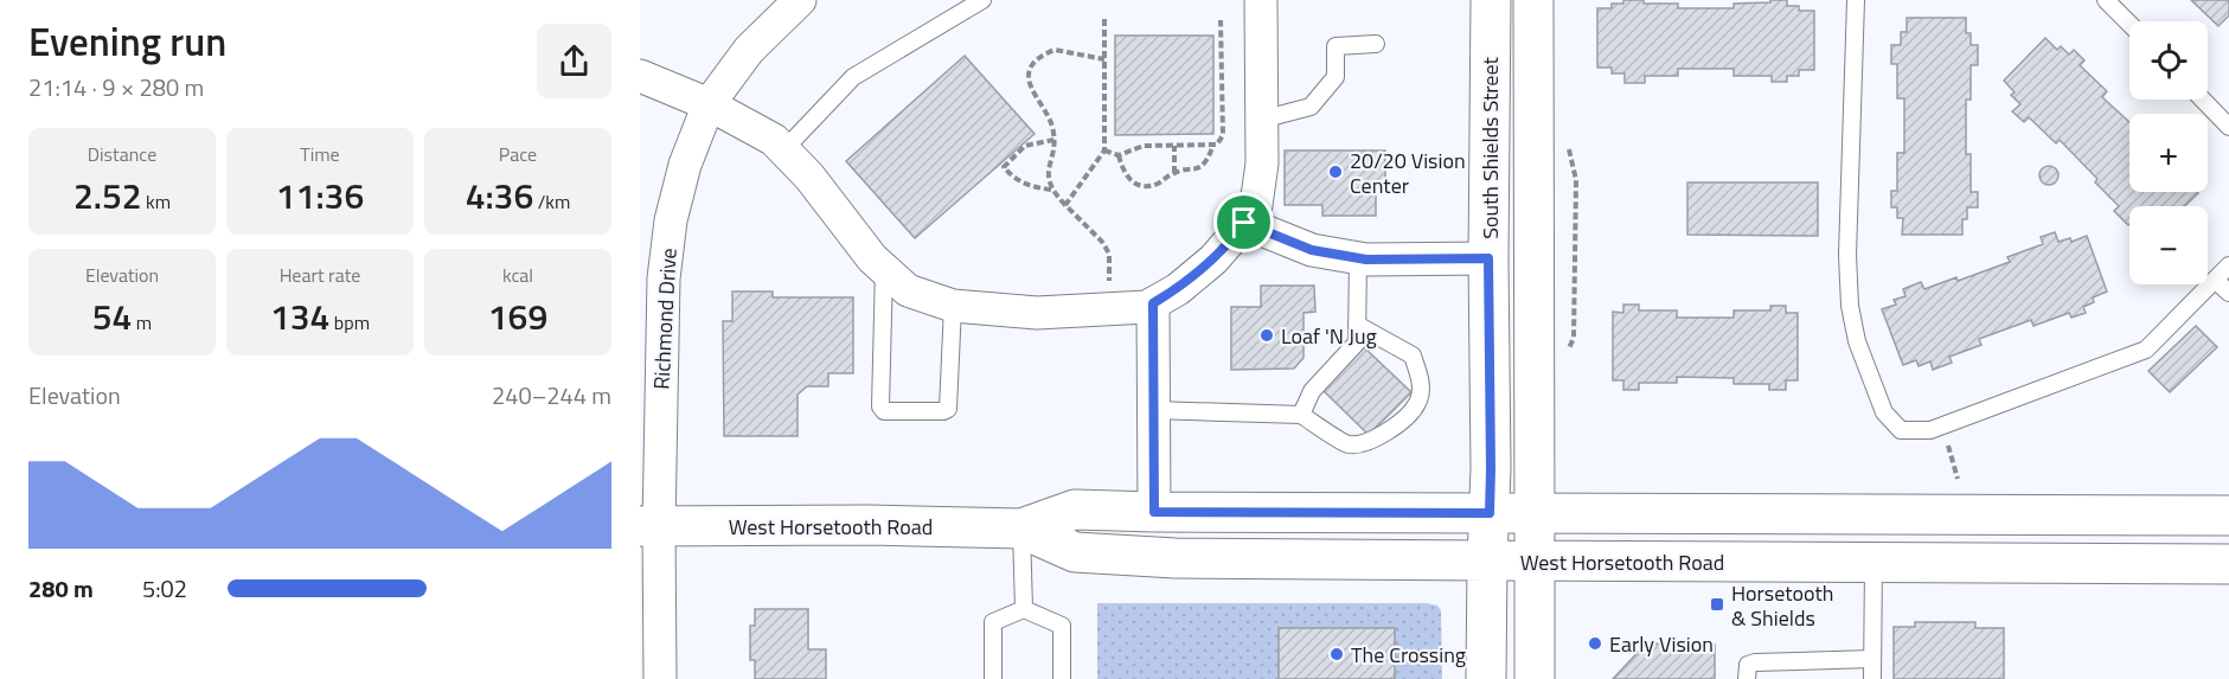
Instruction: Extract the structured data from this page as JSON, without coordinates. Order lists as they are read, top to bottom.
{
  "streets": {
    "main road": ["South Shields Street", "West Horsetooth Road"],
    "street": ["Richmond Drive"]
  },
  "crossings": [
    ["South Shields Street", "West Horsetooth Road"],
    ["Richmond Drive", "West Horsetooth Road"]
  ],
  "places": {
    "other": [
      "20/20 Vision Center",
      "Loaf 'N Jug",
      "Early Vision",
      "The Crossing"
    ],
    "transit": ["Horsetooth & Shields"]
  },
  "page": {
    "heading": ["Evening run", "21:14 · 9 × 280 m"],
    "map_buttons": ["+", "−"],
    "stats": [
      ["Distance", "2.52 km"],
      ["Time", "11:36"],
      ["Pace", "4:36 /km"],
      ["Elevation", "54 m"],
      ["Heart rate", "134 bpm"],
      ["kcal", "169"]
    ],
    "chart": ["Elevation", "240–244 m"],
    "list": [
      {
        "name": "280 m",
        "note": "5:02"
      }
    ]
  }
}
